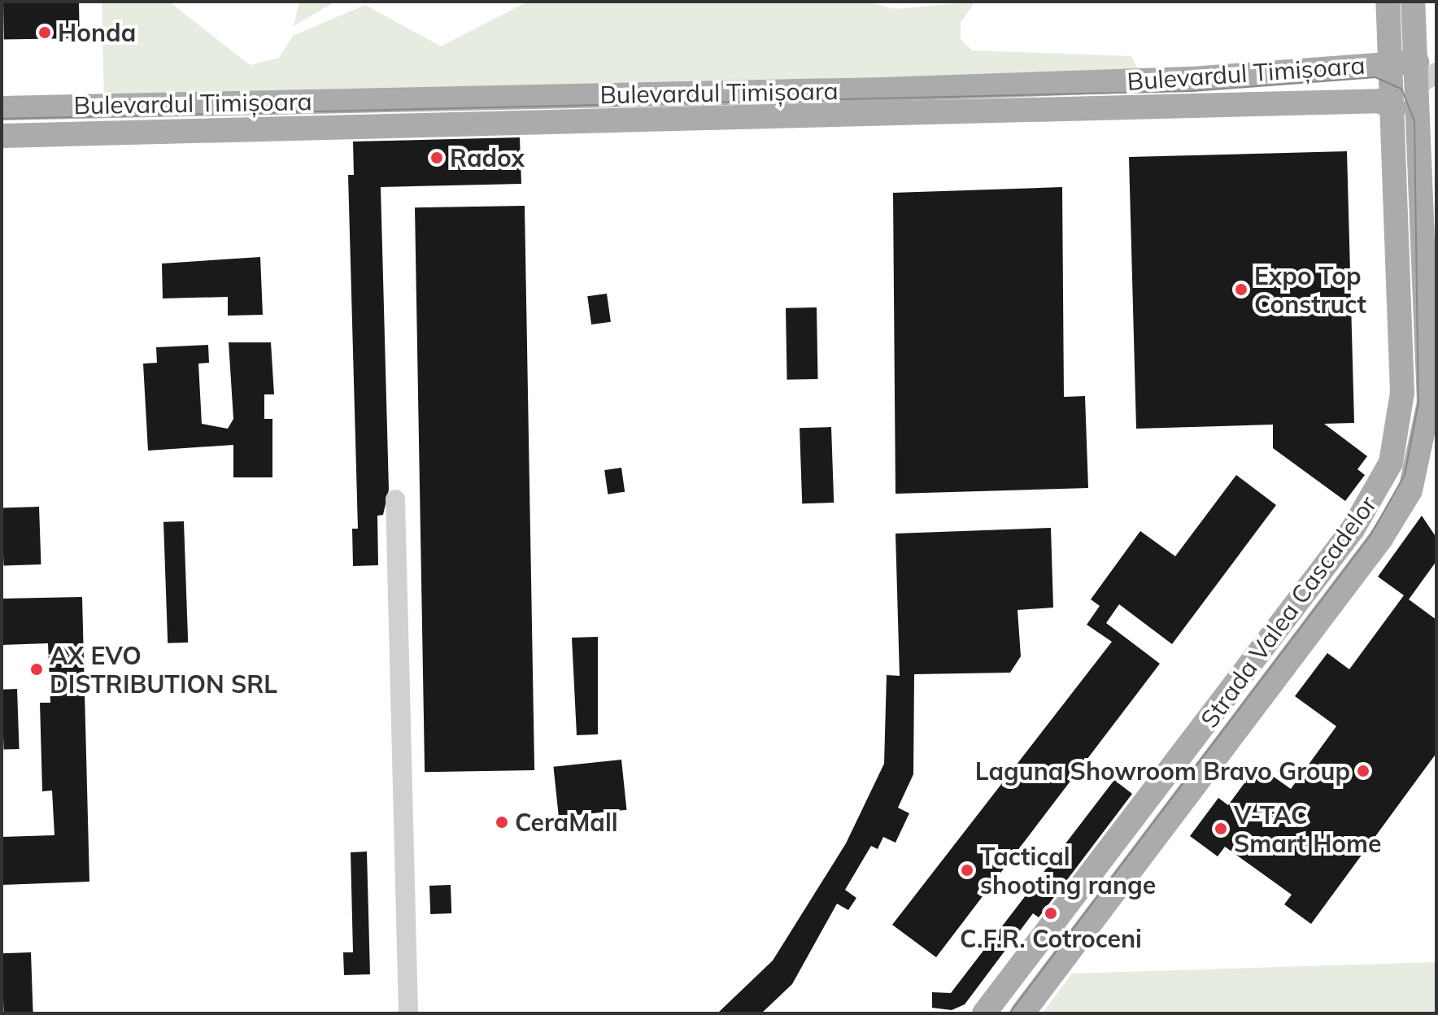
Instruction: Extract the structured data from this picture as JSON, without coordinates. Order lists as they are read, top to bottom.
{
  "streets": {
    "main road": ["Bulevardul Timișoara", "Strada Valea Cascadelor"]
  },
  "crossings": [
    ["Bulevardul Timișoara", "Strada Valea Cascadelor"]
  ],
  "places": [
    "Honda",
    "Radox",
    "Expo Top Construct",
    "AX EVO DISTRIBUTION SRL",
    "Laguna Showroom Bravo Group",
    "CeraMall",
    "V-TAC Smart Home",
    "Tactical shooting range",
    "C.F.R. Cotroceni"
  ]
}
